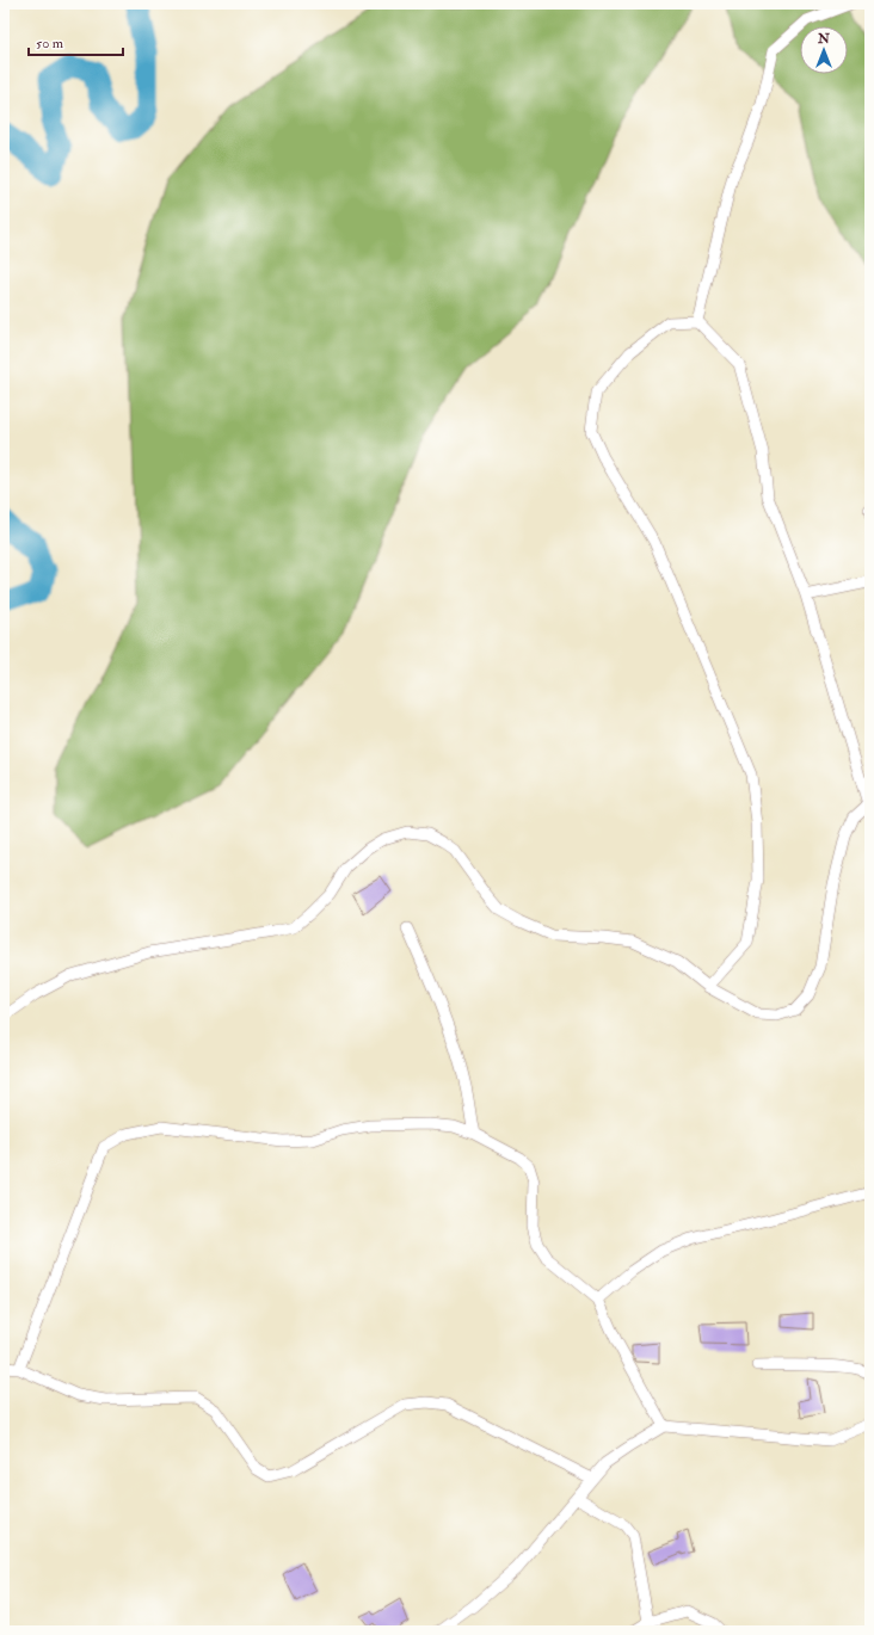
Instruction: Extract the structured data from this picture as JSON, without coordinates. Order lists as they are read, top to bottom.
{
  "scale_bar": "50 m",
  "north": "top"
}
